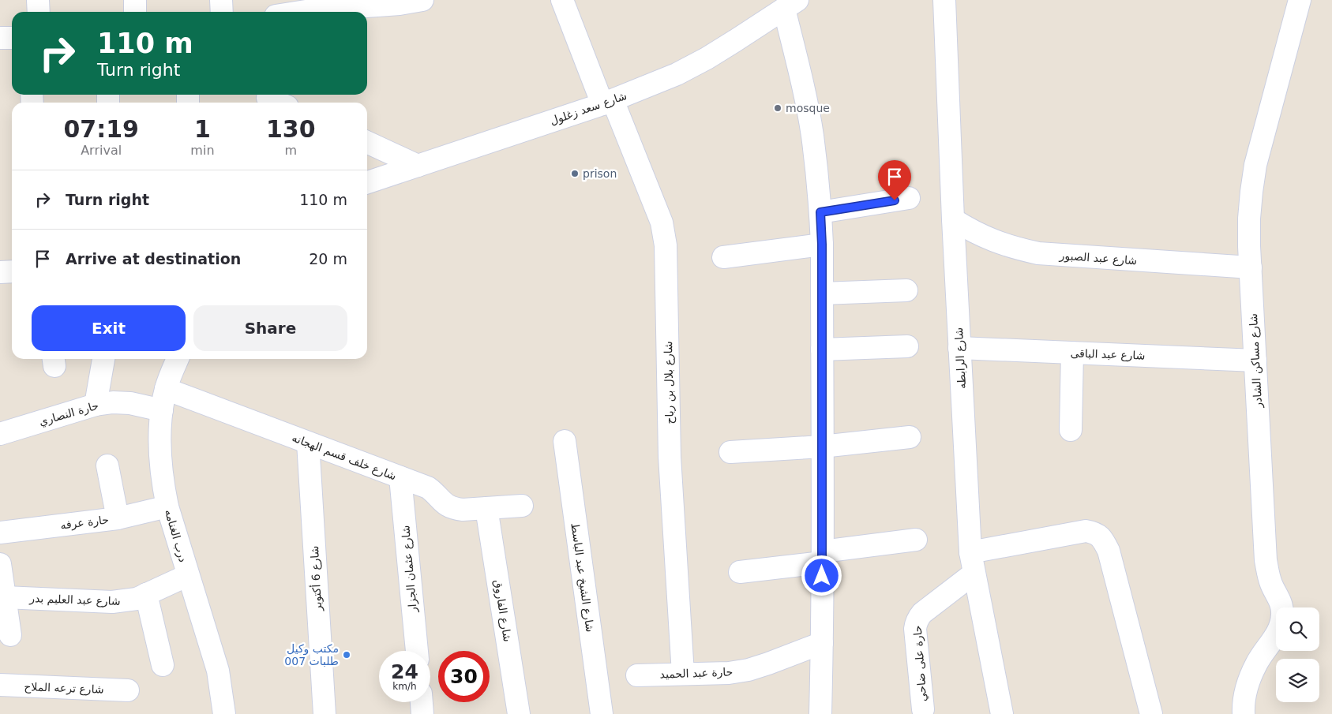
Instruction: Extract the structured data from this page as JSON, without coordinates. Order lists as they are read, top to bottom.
{
  "streets": {
    "street": [
      "شارع سعد زغلول",
      "شارع عبد الصبور",
      "شارع عبد الباقى",
      "شارع الرابطه",
      "شارع مساكن الشادر",
      "شارع بلال بن رباح",
      "حارة النصاري",
      "شارع خلف قسم الهجانه",
      "حارة عرفه",
      "درب الغنامه",
      "شارع عثمان الجزار",
      "شارع الشيخ عبد الباسط",
      "شارع 6 أكتوبر",
      "شارع عبد العليم بدر",
      "شارع الفاروق",
      "حارة على ضاحي",
      "حارة عبد الحميد",
      "شارع ترعه الملاح"
    ]
  },
  "crossings": [
    ["شارع سعد زغلول", "شارع بلال بن رباح"],
    ["شارع عبد الصبور", "شارع الرابطه"],
    ["شارع عبد الصبور", "شارع مساكن الشادر"],
    ["شارع عبد الباقى", "شارع الرابطه"],
    ["شارع عبد الباقى", "شارع مساكن الشادر"],
    ["شارع الرابطه", "حارة على ضاحي"],
    ["شارع بلال بن رباح", "حارة عبد الحميد"],
    ["حارة النصاري", "درب الغنامه"],
    ["شارع خلف قسم الهجانه", "درب الغنامه"],
    ["شارع خلف قسم الهجانه", "شارع عثمان الجزار"],
    ["شارع خلف قسم الهجانه", "شارع 6 أكتوبر"],
    ["شارع خلف قسم الهجانه", "شارع الفاروق"],
    ["حارة عرفه", "درب الغنامه"],
    ["درب الغنامه", "شارع عبد العليم بدر"]
  ],
  "places": ["mosque", "prison", "مكتب وكيل طلبات 007"],
  "page": {
    "turn": ["110 m", "Turn right"],
    "eta": [
      "07:19",
      "Arrival",
      "1",
      "min",
      "130",
      "m"
    ],
    "list": [
      {
        "name": "Turn right",
        "value": "110 m"
      },
      {
        "name": "Arrive at destination",
        "value": "20 m"
      }
    ],
    "buttons": ["Exit", "Share"],
    "speed": "24 km/h",
    "limit": "30"
  }
}
